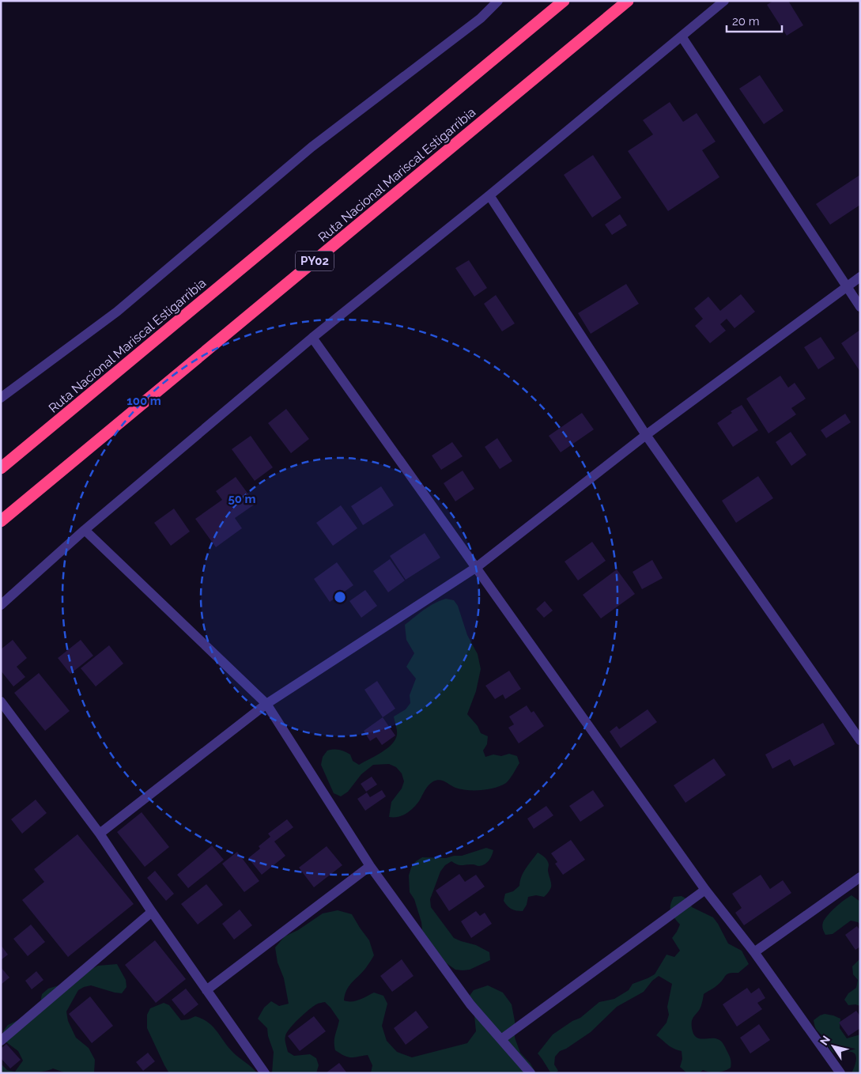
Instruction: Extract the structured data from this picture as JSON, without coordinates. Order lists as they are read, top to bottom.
{
  "streets": {
    "highway": ["Ruta Nacional Mariscal Estigarribia", "PY02"]
  },
  "scale_bar": "20 m",
  "north": "top left",
  "rings": ["100 m", "50 m"]
}
